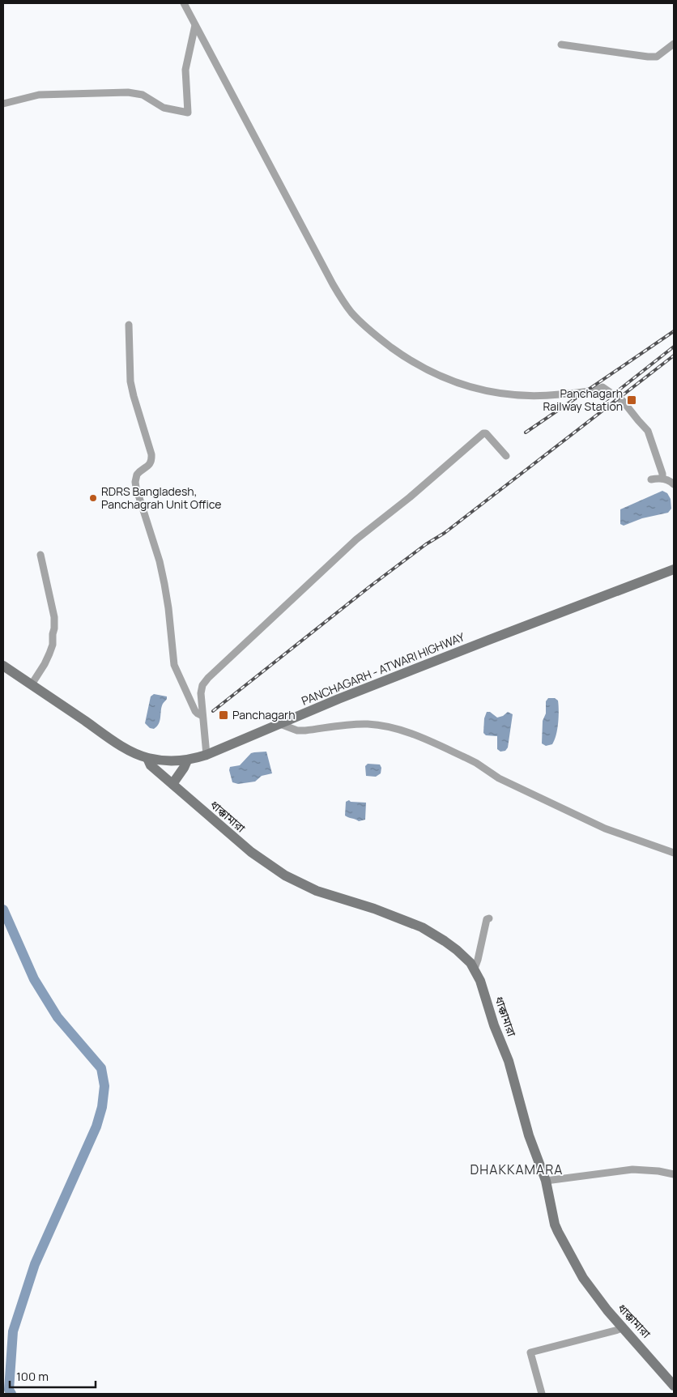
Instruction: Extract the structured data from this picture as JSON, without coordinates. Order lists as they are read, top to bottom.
{
  "streets": {
    "street": ["PANCHAGARH - ATWARI HIGHWAY", "ধাক্কামারা"]
  },
  "crossings": [
    ["PANCHAGARH - ATWARI HIGHWAY", "ধাক্কামারা"]
  ],
  "districts": ["DHAKKAMARA"],
  "places": {
    "transit": ["Panchagarh Railway Station", "Panchagarh"],
    "other": ["RDRS Bangladesh, Panchagrah Unit Office"]
  },
  "scale_bar": "100 m"
}
